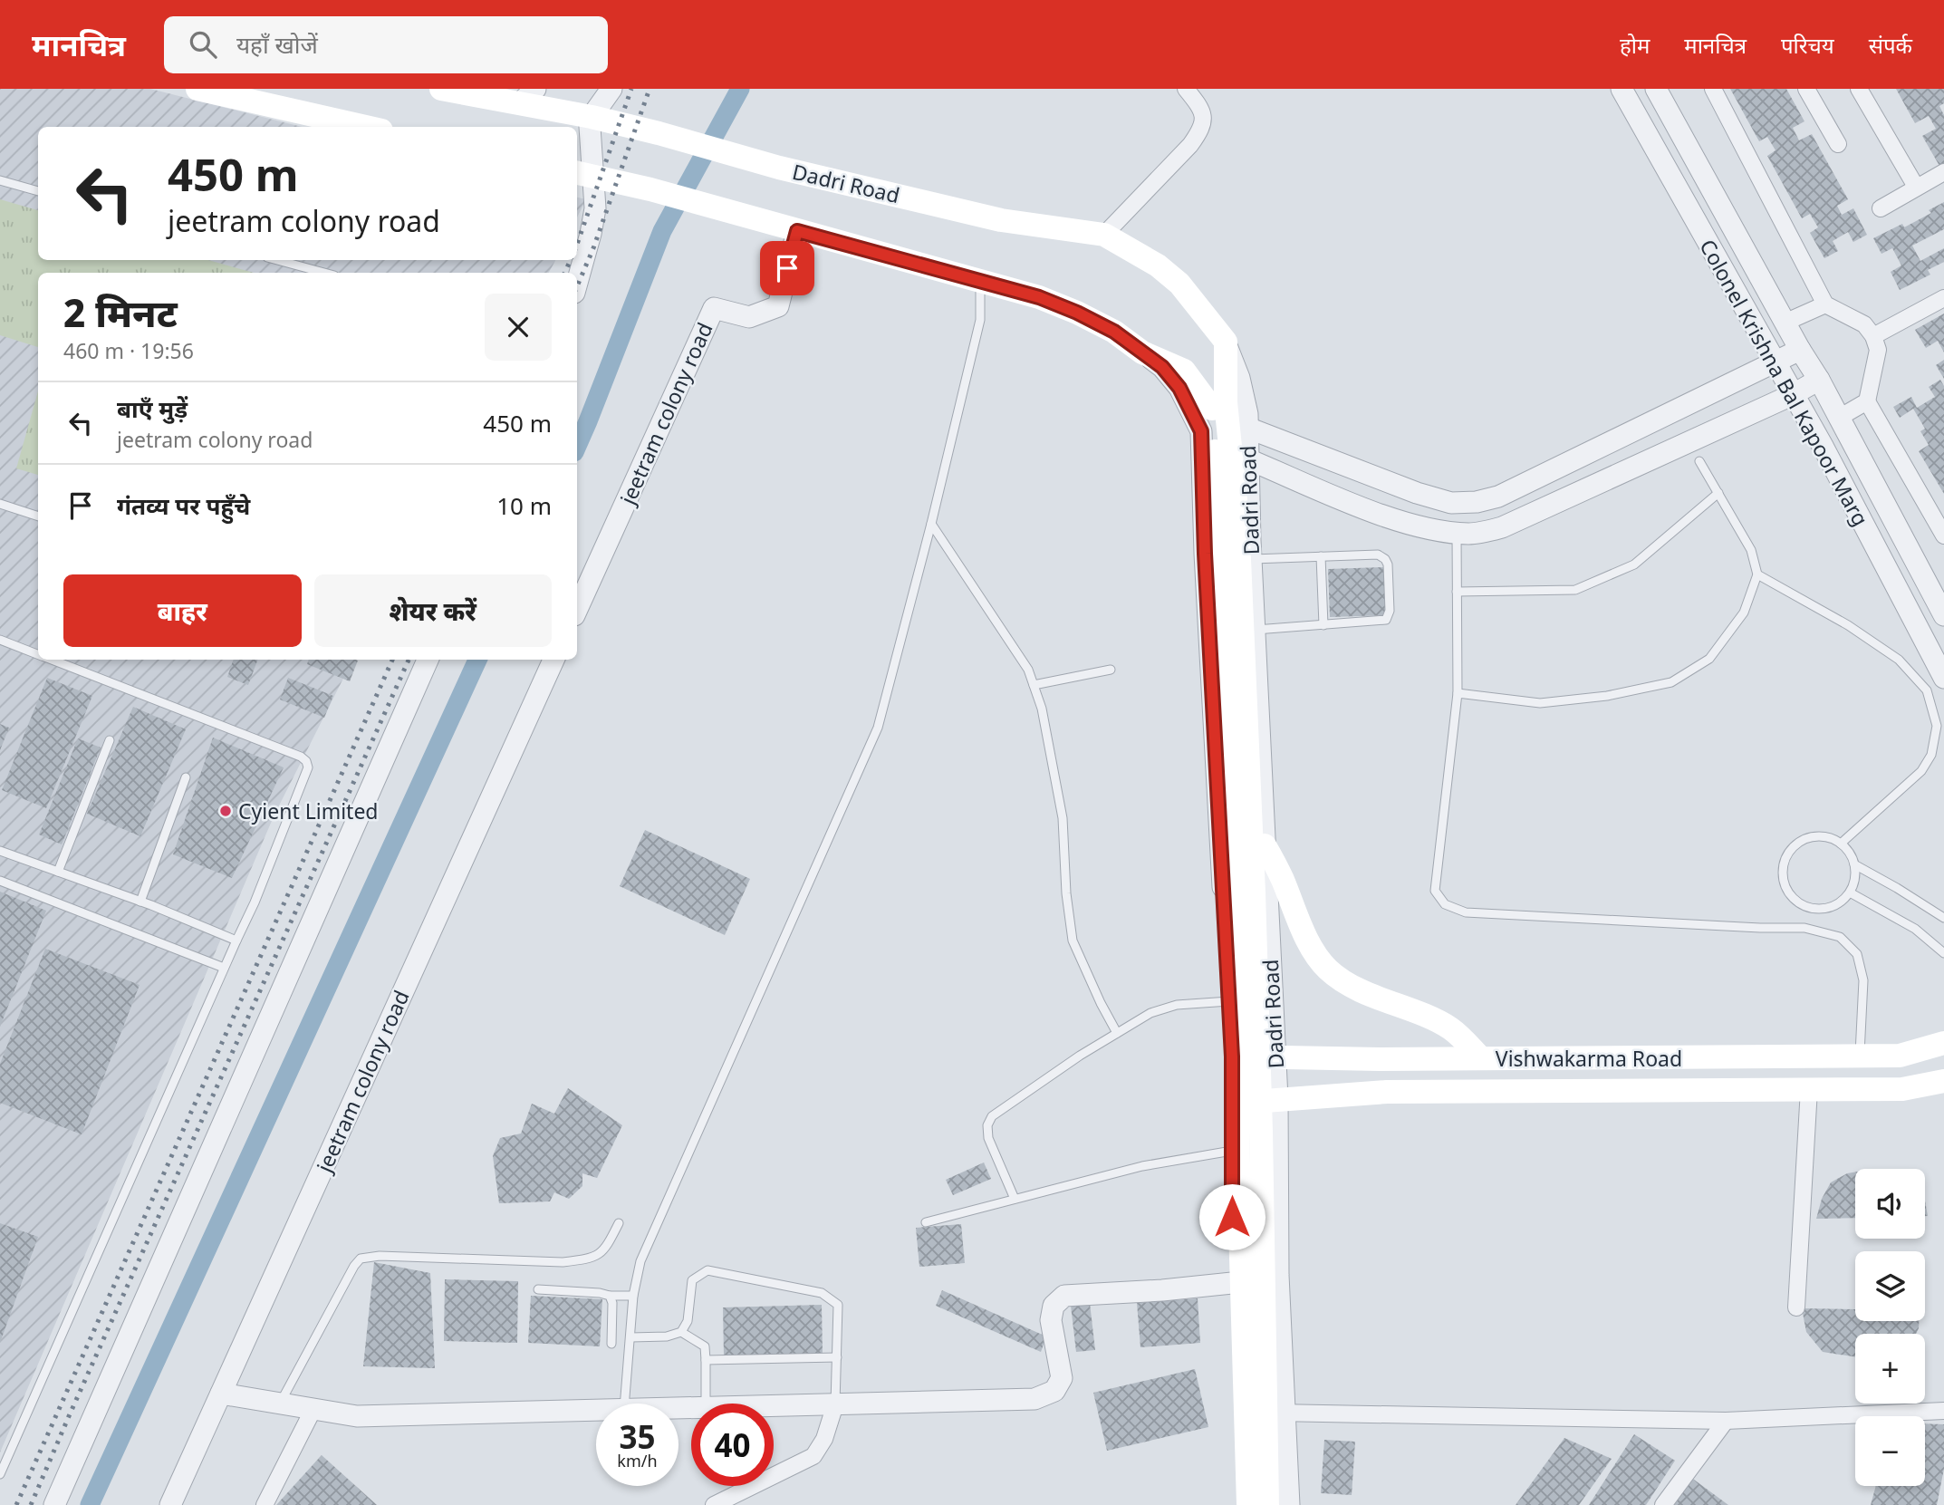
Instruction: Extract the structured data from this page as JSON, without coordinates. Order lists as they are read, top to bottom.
{
  "streets": {
    "main road": ["Dadri Road", "Vishwakarma Road"],
    "street": ["Colonel Krishna Bal Kapoor Marg", "jeetram colony road"]
  },
  "crossings": [
    ["Dadri Road", "jeetram colony road"],
    ["Dadri Road", "Vishwakarma Road"]
  ],
  "places": ["Cyient Limited"],
  "page": {
    "header": "मानचित्र",
    "search": "यहाँ खोजें",
    "nav": [
      "होम",
      "मानचित्र",
      "परिचय",
      "संपर्क"
    ],
    "turn": ["450 m", "jeetram colony road"],
    "heading": ["2 मिनट", "460 m · 19:56"],
    "list": [
      {
        "name": "बाएँ मुड़ें",
        "note": "jeetram colony road",
        "value": "450 m"
      },
      {
        "name": "गंतव्य पर पहुँचे",
        "value": "10 m"
      }
    ],
    "buttons": ["बाहर", "शेयर करें"],
    "map_buttons": ["+", "−"],
    "speed": "35 km/h",
    "limit": "40"
  }
}
